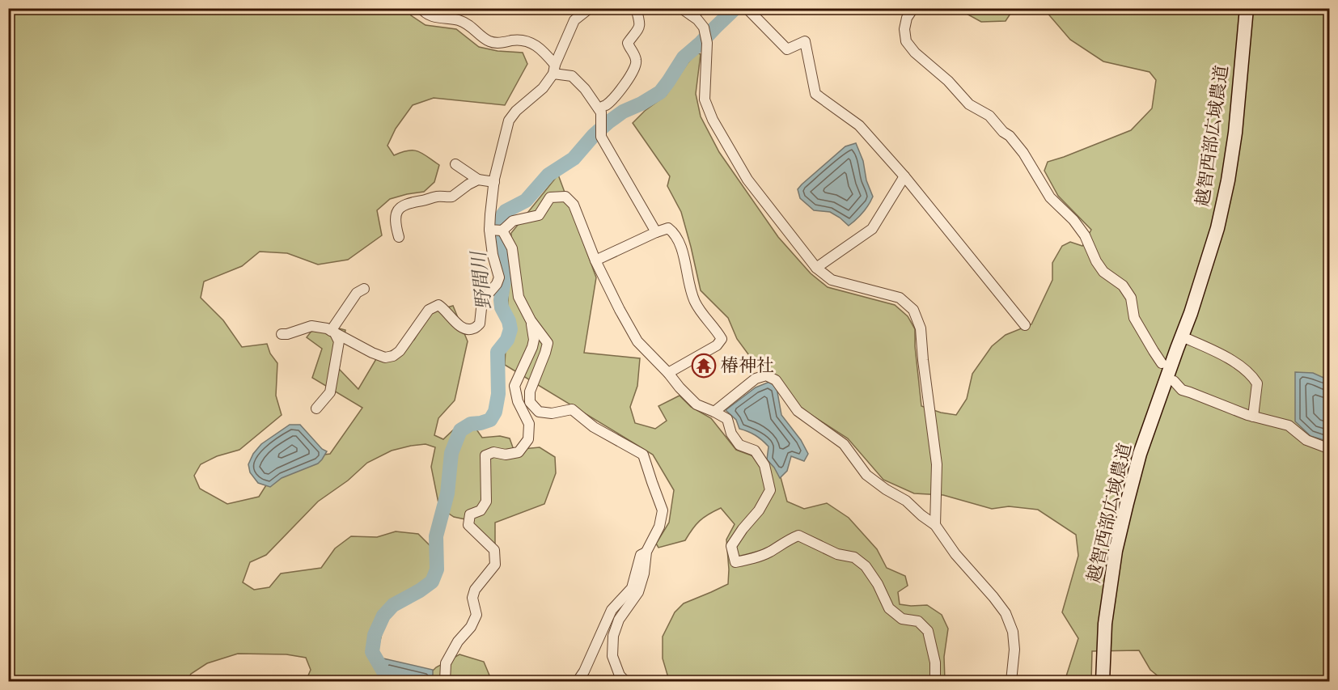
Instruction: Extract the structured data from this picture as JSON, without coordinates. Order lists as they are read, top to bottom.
{
  "streets": {
    "street": ["越智西部広域農道"]
  },
  "water": ["野間川"],
  "places": {
    "temple": ["椿神社"]
  }
}
